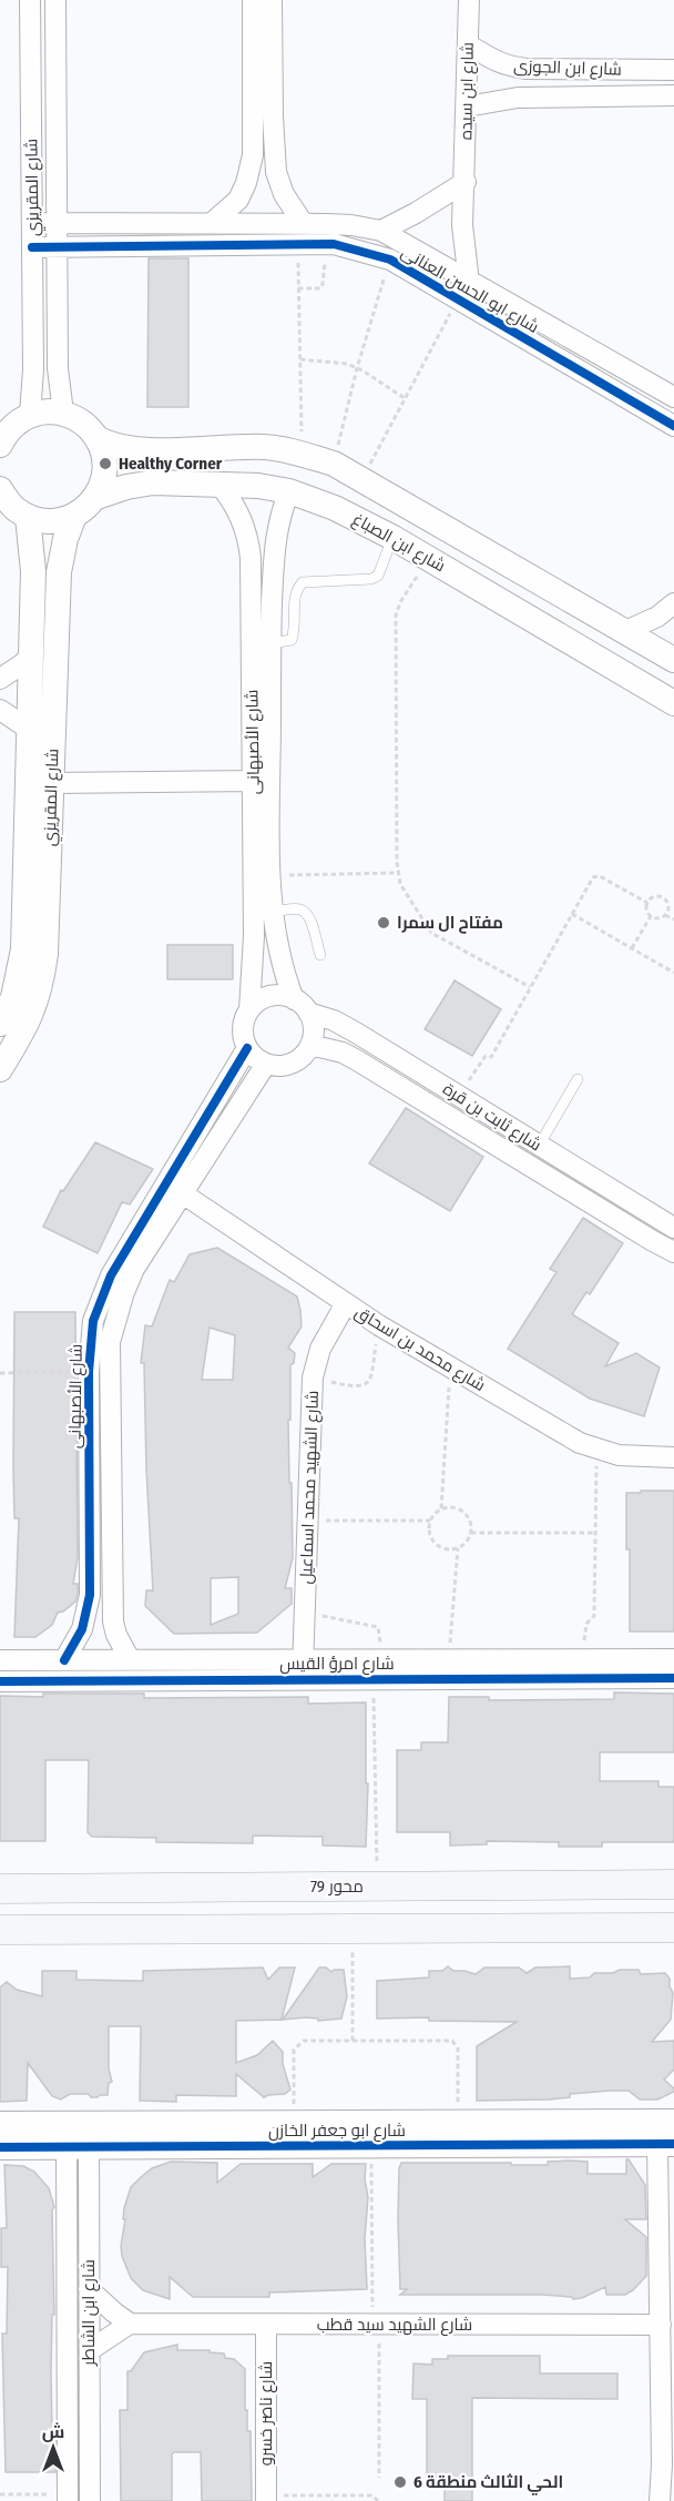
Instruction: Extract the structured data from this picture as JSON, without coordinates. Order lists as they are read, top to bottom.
{
  "streets": {
    "main road": ["محور 79"],
    "street": [
      "شارع ابن الجوزى",
      "شارع ابن سيده",
      "شارع المقريزي",
      "شارع ابو الحسن العنانى",
      "شارع ابن الصباغ",
      "شارع الأصبهانى",
      "شارع ثابت بن قرة",
      "شارع محمد بن اسحاق",
      "شارع الشهيد محمد اسماعيل",
      "شارع امرؤ القيس",
      "شارع ابو جعفر الخازن",
      "شارع ابن الشاطر",
      "شارع الشهيد سيد قطب",
      "شارع ناصر خسرو"
    ]
  },
  "crossings": [
    ["شارع ابن الجوزى", "شارع ابن سيده"],
    ["شارع ابن سيده", "شارع ابو الحسن العنانى"],
    ["شارع المقريزي", "شارع ابو الحسن العنانى"],
    ["شارع المقريزي", "شارع ابن الصباغ"],
    ["شارع ابن الصباغ", "شارع الأصبهانى"],
    ["شارع الأصبهانى", "شارع ثابت بن قرة"],
    ["شارع الأصبهانى", "شارع محمد بن اسحاق"],
    ["شارع الأصبهانى", "شارع امرؤ القيس"],
    ["شارع محمد بن اسحاق", "شارع الشهيد محمد اسماعيل"],
    ["شارع الشهيد محمد اسماعيل", "شارع امرؤ القيس"],
    ["شارع ابو جعفر الخازن", "شارع ابن الشاطر"],
    ["شارع الشهيد سيد قطب", "شارع ناصر خسرو"]
  ],
  "places": ["Healthy Corner", "مفتاح ال سمرا", "الحي الثالث منطقة 6"],
  "north": "top"
}
